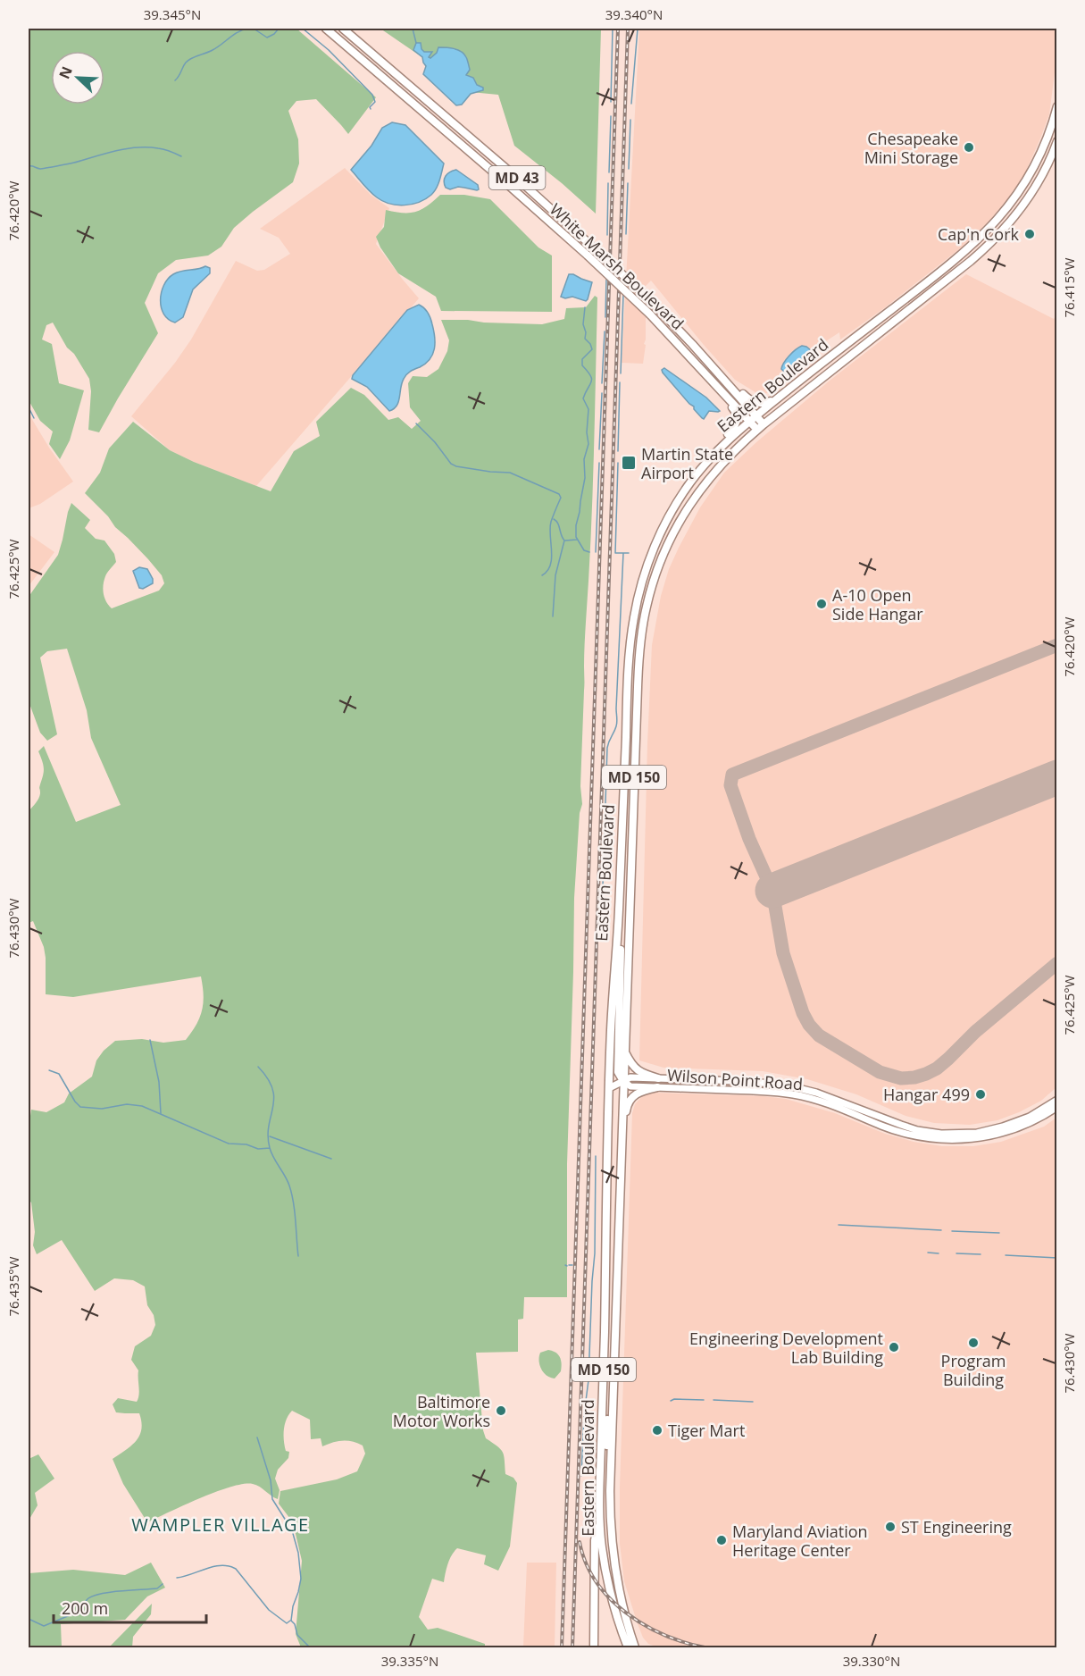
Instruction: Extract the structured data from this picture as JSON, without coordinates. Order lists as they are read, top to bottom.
{
  "streets": {
    "main road": [
      "MD 43",
      "White Marsh Boulevard",
      "Eastern Boulevard",
      "MD 150"
    ],
    "street": ["Wilson Point Road"]
  },
  "crossings": [
    ["White Marsh Boulevard", "Eastern Boulevard"],
    ["Eastern Boulevard", "Wilson Point Road"]
  ],
  "districts": ["WAMPLER VILLAGE"],
  "places": {
    "other": [
      "Chesapeake Mini Storage",
      "Cap'n Cork",
      "A-10 Open Side Hangar",
      "Hangar 499",
      "Program Building",
      "Engineering Development Lab Building",
      "Baltimore Motor Works",
      "Tiger Mart",
      "ST Engineering",
      "Maryland Aviation Heritage Center"
    ],
    "transit": ["Martin State Airport"]
  },
  "scale_bar": "200 m",
  "north": "top left",
  "coordinates": [
    "39.345°N",
    "39.340°N",
    "76.420°W",
    "76.415°W",
    "76.425°W",
    "76.430°W",
    "76.435°W",
    "39.335°N",
    "39.330°N"
  ]
}
